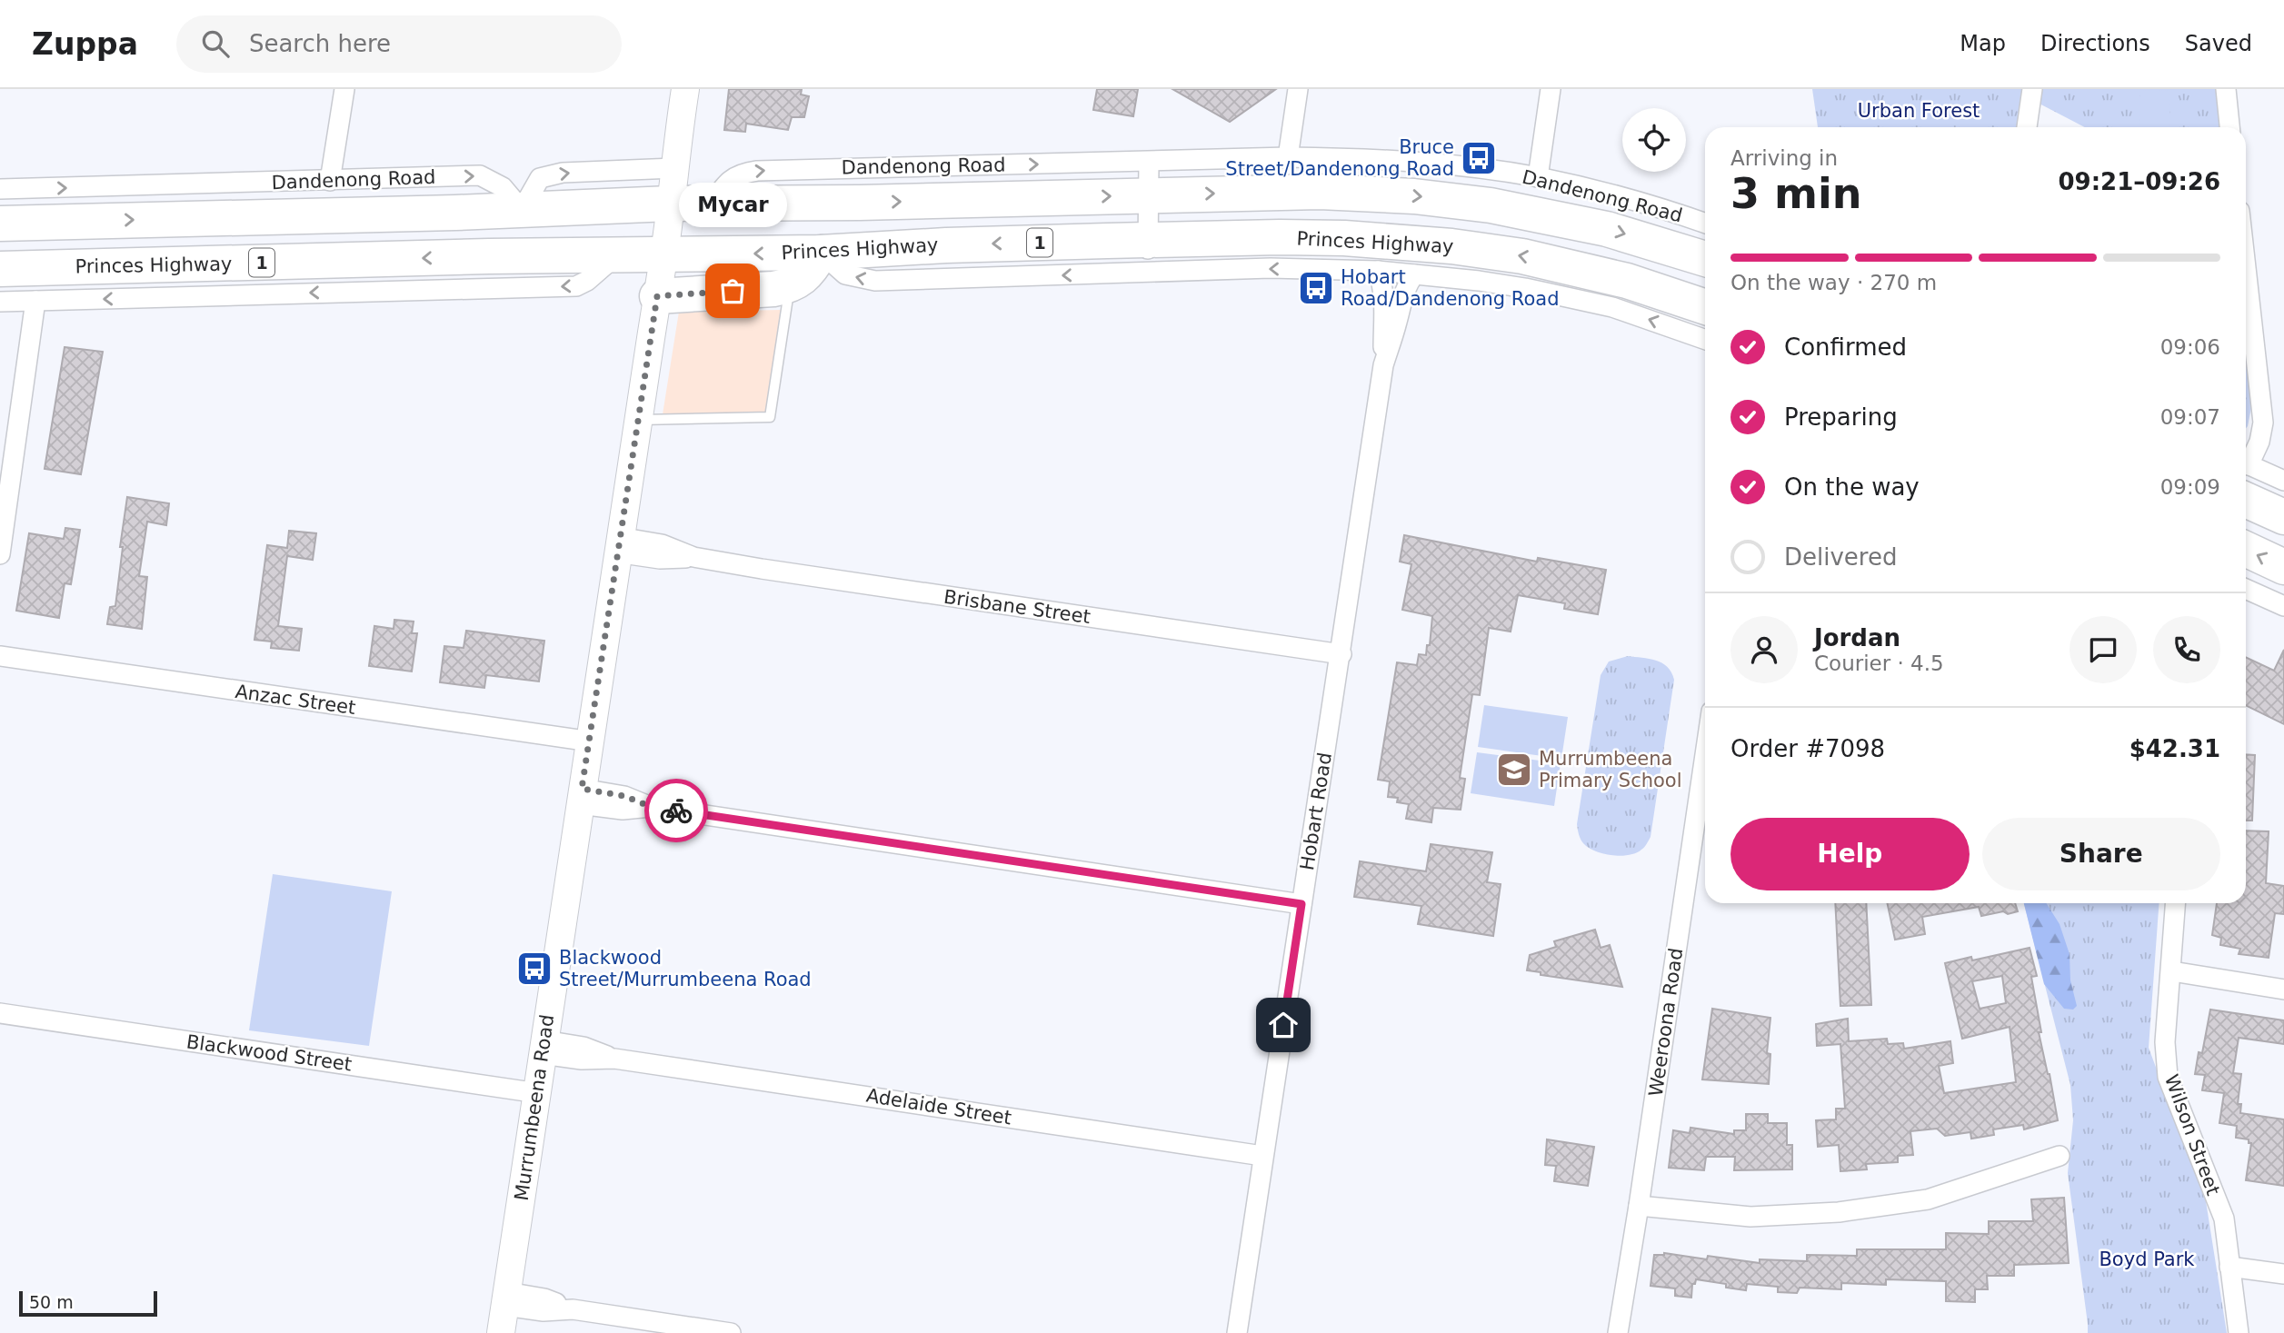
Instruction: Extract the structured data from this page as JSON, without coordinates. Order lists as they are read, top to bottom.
{
  "streets": {
    "highway": ["1", "Princes Highway"],
    "main road": ["Murrumbeena Road"],
    "street": [
      "Dandenong Road",
      "Brisbane Street",
      "Anzac Street",
      "Hobart Road",
      "Weeroona Road",
      "Blackwood Street",
      "Adelaide Street",
      "Wilson Street"
    ]
  },
  "crossings": [
    ["Princes Highway", "Murrumbeena Road"],
    ["Brisbane Street", "Hobart Road"],
    ["Brisbane Street", "Murrumbeena Road"],
    ["Anzac Street", "Murrumbeena Road"],
    ["Hobart Road", "Adelaide Street"],
    ["Blackwood Street", "Murrumbeena Road"],
    ["Adelaide Street", "Murrumbeena Road"]
  ],
  "parks": ["Urban Forest", "Boyd Park"],
  "places": {
    "bus stop": ["Bruce Street/Dandenong Road", "Hobart Road/Dandenong Road", "Blackwood Street/Murrumbeena Road"],
    "other": ["Mycar"],
    "school or university": ["Murrumbeena Primary School"]
  },
  "scale_bar": "50 m",
  "page": {
    "header": "Zuppa",
    "search": "Search here",
    "nav": ["Map", "Directions", "Saved"],
    "heading": ["3 min", "Arriving in", "09:21–09:26"],
    "panel": [
      "Jordan",
      "Courier · 4.5",
      "Order #7098",
      "$42.31"
    ],
    "bubble": "Mycar",
    "bar": "On the way · 270 m",
    "list": [
      ["Confirmed", "09:06"],
      ["Preparing", "09:07"],
      ["On the way", "09:09"],
      "Delivered"
    ],
    "buttons": ["Help", "Share"],
    "scale": "50 m"
  }
}
